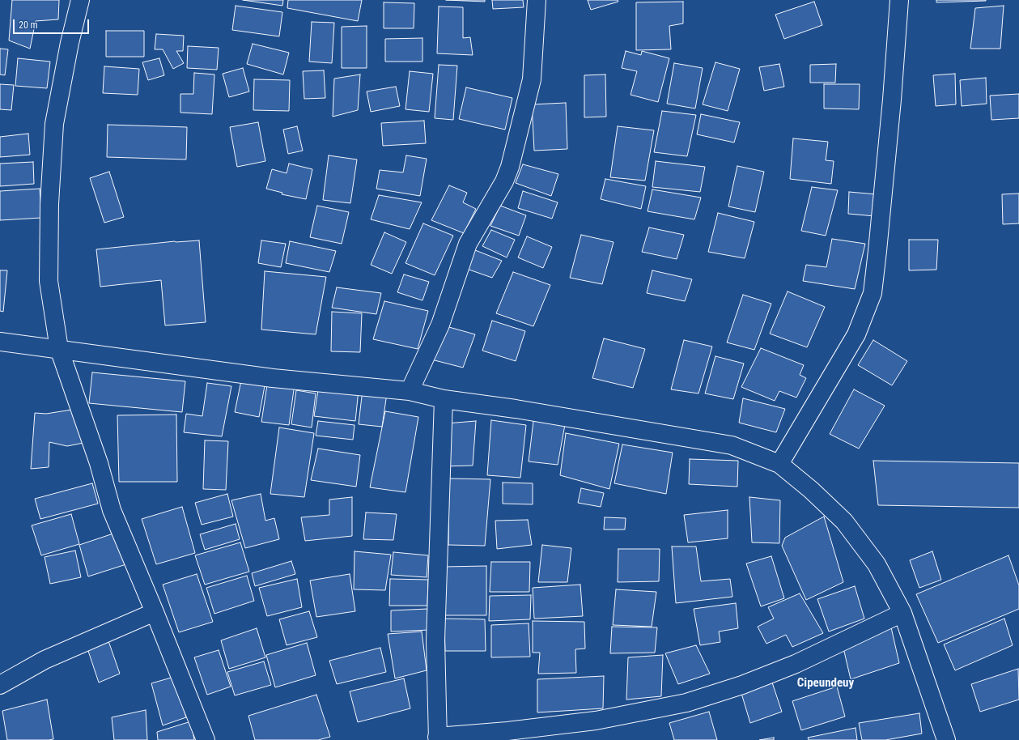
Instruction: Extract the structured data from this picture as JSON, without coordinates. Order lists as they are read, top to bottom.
{
  "districts": ["Cipeundeuy"],
  "scale_bar": "20 m"
}
